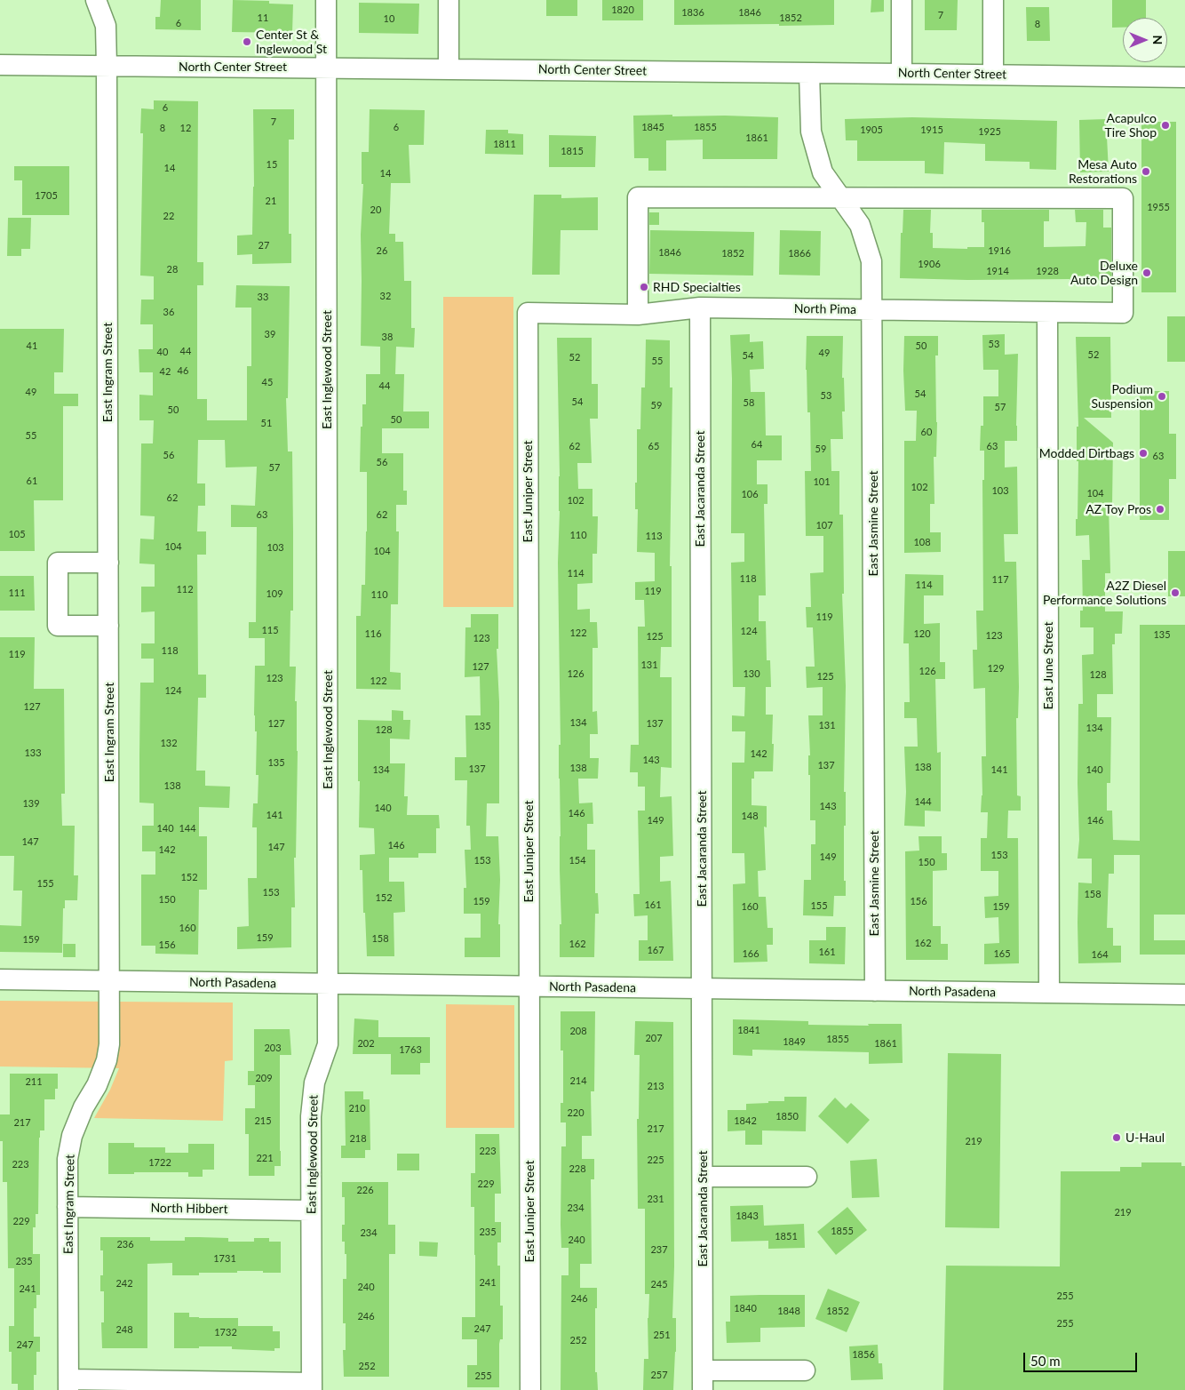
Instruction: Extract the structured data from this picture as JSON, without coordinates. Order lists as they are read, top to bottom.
{
  "streets": {
    "street": [
      "North Center Street",
      "North Pima",
      "East Inglewood Street",
      "East Ingram Street",
      "East Jacaranda Street",
      "East Juniper Street",
      "East Jasmine Street",
      "East June Street",
      "North Pasadena",
      "North Hibbert"
    ]
  },
  "crossings": [
    ["North Center Street", "East Inglewood Street"],
    ["North Center Street", "East Ingram Street"],
    ["North Center Street", "East Jasmine Street"],
    ["North Pima", "East Jacaranda Street"],
    ["North Pima", "East Juniper Street"],
    ["North Pima", "East Jasmine Street"],
    ["North Pima", "East June Street"],
    ["East Inglewood Street", "North Pasadena"],
    ["East Inglewood Street", "North Hibbert"],
    ["East Ingram Street", "North Pasadena"],
    ["East Ingram Street", "North Hibbert"],
    ["East Jacaranda Street", "North Pasadena"],
    ["East Juniper Street", "North Pasadena"],
    ["East Jasmine Street", "North Pasadena"],
    ["East June Street", "North Pasadena"]
  ],
  "places": [
    "Center St & Inglewood St",
    "Acapulco Tire Shop",
    "Mesa Auto Restorations",
    "Deluxe Auto Design",
    "RHD Specialties",
    "Podium Suspension",
    "Modded Dirtbags",
    "AZ Toy Pros",
    "A2Z Diesel Performance Solutions",
    "U-Haul"
  ],
  "house_numbers": [
    "1820",
    "1836",
    "1846",
    "7",
    "11",
    "1852",
    "10",
    "6",
    "8",
    "6",
    "7",
    "6",
    "1845",
    "1855",
    "8",
    "12",
    "1905",
    "1915",
    "1925",
    "1861",
    "1811",
    "1815",
    "15",
    "14",
    "14",
    "1705",
    "21",
    "1955",
    "20",
    "22",
    "27",
    "26",
    "1916",
    "1846",
    "1852",
    "1866",
    "1906",
    "28",
    "1914",
    "1928",
    "32",
    "33",
    "36",
    "39",
    "38",
    "53",
    "41",
    "50",
    "44",
    "40",
    "49",
    "52",
    "54",
    "52",
    "55",
    "46",
    "42",
    "45",
    "44",
    "49",
    "54",
    "53",
    "54",
    "58",
    "59",
    "57",
    "50",
    "50",
    "51",
    "60",
    "55",
    "64",
    "62",
    "65",
    "63",
    "59",
    "56",
    "63",
    "56",
    "57",
    "61",
    "101",
    "102",
    "103",
    "104",
    "106",
    "62",
    "102",
    "63",
    "62",
    "107",
    "105",
    "110",
    "113",
    "108",
    "104",
    "103",
    "104",
    "114",
    "118",
    "117",
    "114",
    "112",
    "119",
    "111",
    "109",
    "110",
    "119",
    "115",
    "124",
    "122",
    "116",
    "120",
    "135",
    "123",
    "125",
    "123",
    "118",
    "119",
    "131",
    "127",
    "129",
    "126",
    "126",
    "130",
    "128",
    "125",
    "123",
    "122",
    "124",
    "127",
    "134",
    "127",
    "137",
    "131",
    "135",
    "134",
    "128",
    "132",
    "133",
    "142",
    "143",
    "135",
    "137",
    "138",
    "138",
    "137",
    "134",
    "141",
    "140",
    "138",
    "144",
    "139",
    "143",
    "140",
    "146",
    "141",
    "148",
    "149",
    "146",
    "140",
    "144",
    "147",
    "146",
    "147",
    "142",
    "153",
    "149",
    "153",
    "154",
    "150",
    "152",
    "155",
    "153",
    "158",
    "152",
    "150",
    "159",
    "156",
    "161",
    "155",
    "160",
    "159",
    "160",
    "159",
    "158",
    "159",
    "162",
    "162",
    "156",
    "167",
    "161",
    "166",
    "165",
    "164",
    "1841",
    "208",
    "207",
    "1855",
    "1849",
    "202",
    "1861",
    "203",
    "1763",
    "209",
    "214",
    "211",
    "213",
    "210",
    "220",
    "1850",
    "215",
    "1842",
    "217",
    "217",
    "218",
    "219",
    "223",
    "221",
    "225",
    "1722",
    "223",
    "228",
    "229",
    "226",
    "231",
    "234",
    "219",
    "1843",
    "229",
    "1855",
    "235",
    "234",
    "1851",
    "240",
    "236",
    "237",
    "1731",
    "235",
    "241",
    "242",
    "245",
    "240",
    "241",
    "255",
    "246",
    "1840",
    "1848",
    "1852",
    "246",
    "255",
    "247",
    "248",
    "1732",
    "251",
    "252",
    "247",
    "1856",
    "252",
    "257",
    "255"
  ],
  "scale_bar": "50 m",
  "north": "right"
}
